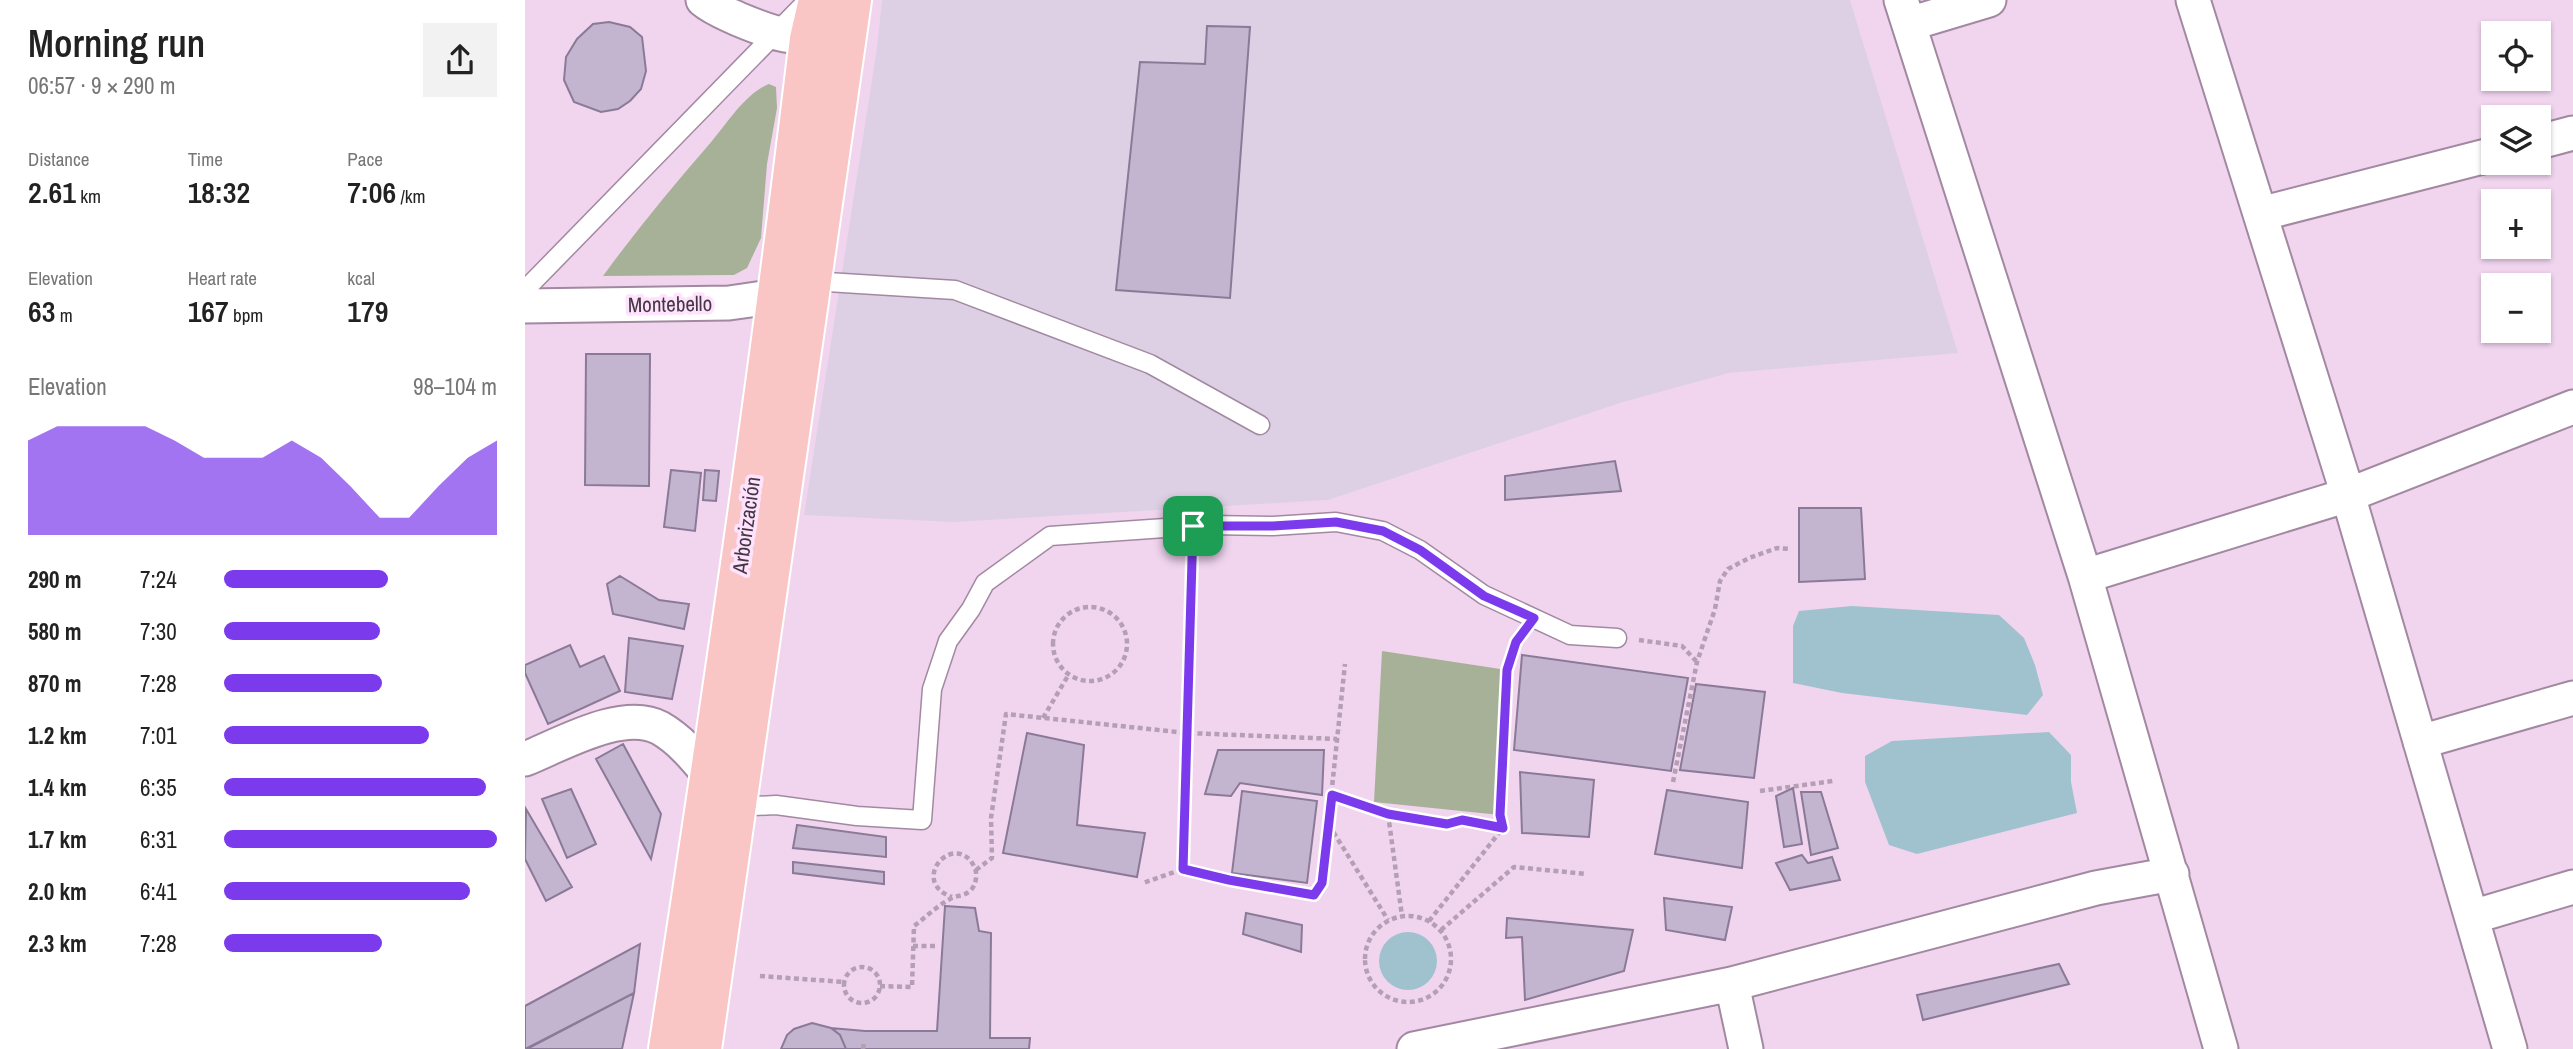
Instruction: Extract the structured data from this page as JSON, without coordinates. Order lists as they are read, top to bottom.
{
  "streets": {
    "main road": ["Arborización"],
    "street": ["Montebello"]
  },
  "crossings": [
    ["Montebello", "Arborización"]
  ],
  "page": {
    "heading": ["Morning run", "06:57 · 9 × 290 m"],
    "map_buttons": ["+", "−"],
    "stats": [
      ["Distance", "2.61 km"],
      ["Time", "18:32"],
      ["Pace", "7:06 /km"],
      ["Elevation", "63 m"],
      ["Heart rate", "167 bpm"],
      ["kcal", "179"]
    ],
    "chart": ["Elevation", "98–104 m"],
    "list": [
      {
        "name": "290 m",
        "note": "7:24"
      },
      {
        "name": "580 m",
        "note": "7:30"
      },
      {
        "name": "870 m",
        "note": "7:28"
      },
      {
        "name": "1.2 km",
        "note": "7:01"
      },
      {
        "name": "1.4 km",
        "note": "6:35"
      },
      {
        "name": "1.7 km",
        "note": "6:31"
      },
      {
        "name": "2.0 km",
        "note": "6:41"
      },
      {
        "name": "2.3 km",
        "note": "7:28"
      }
    ]
  }
}
